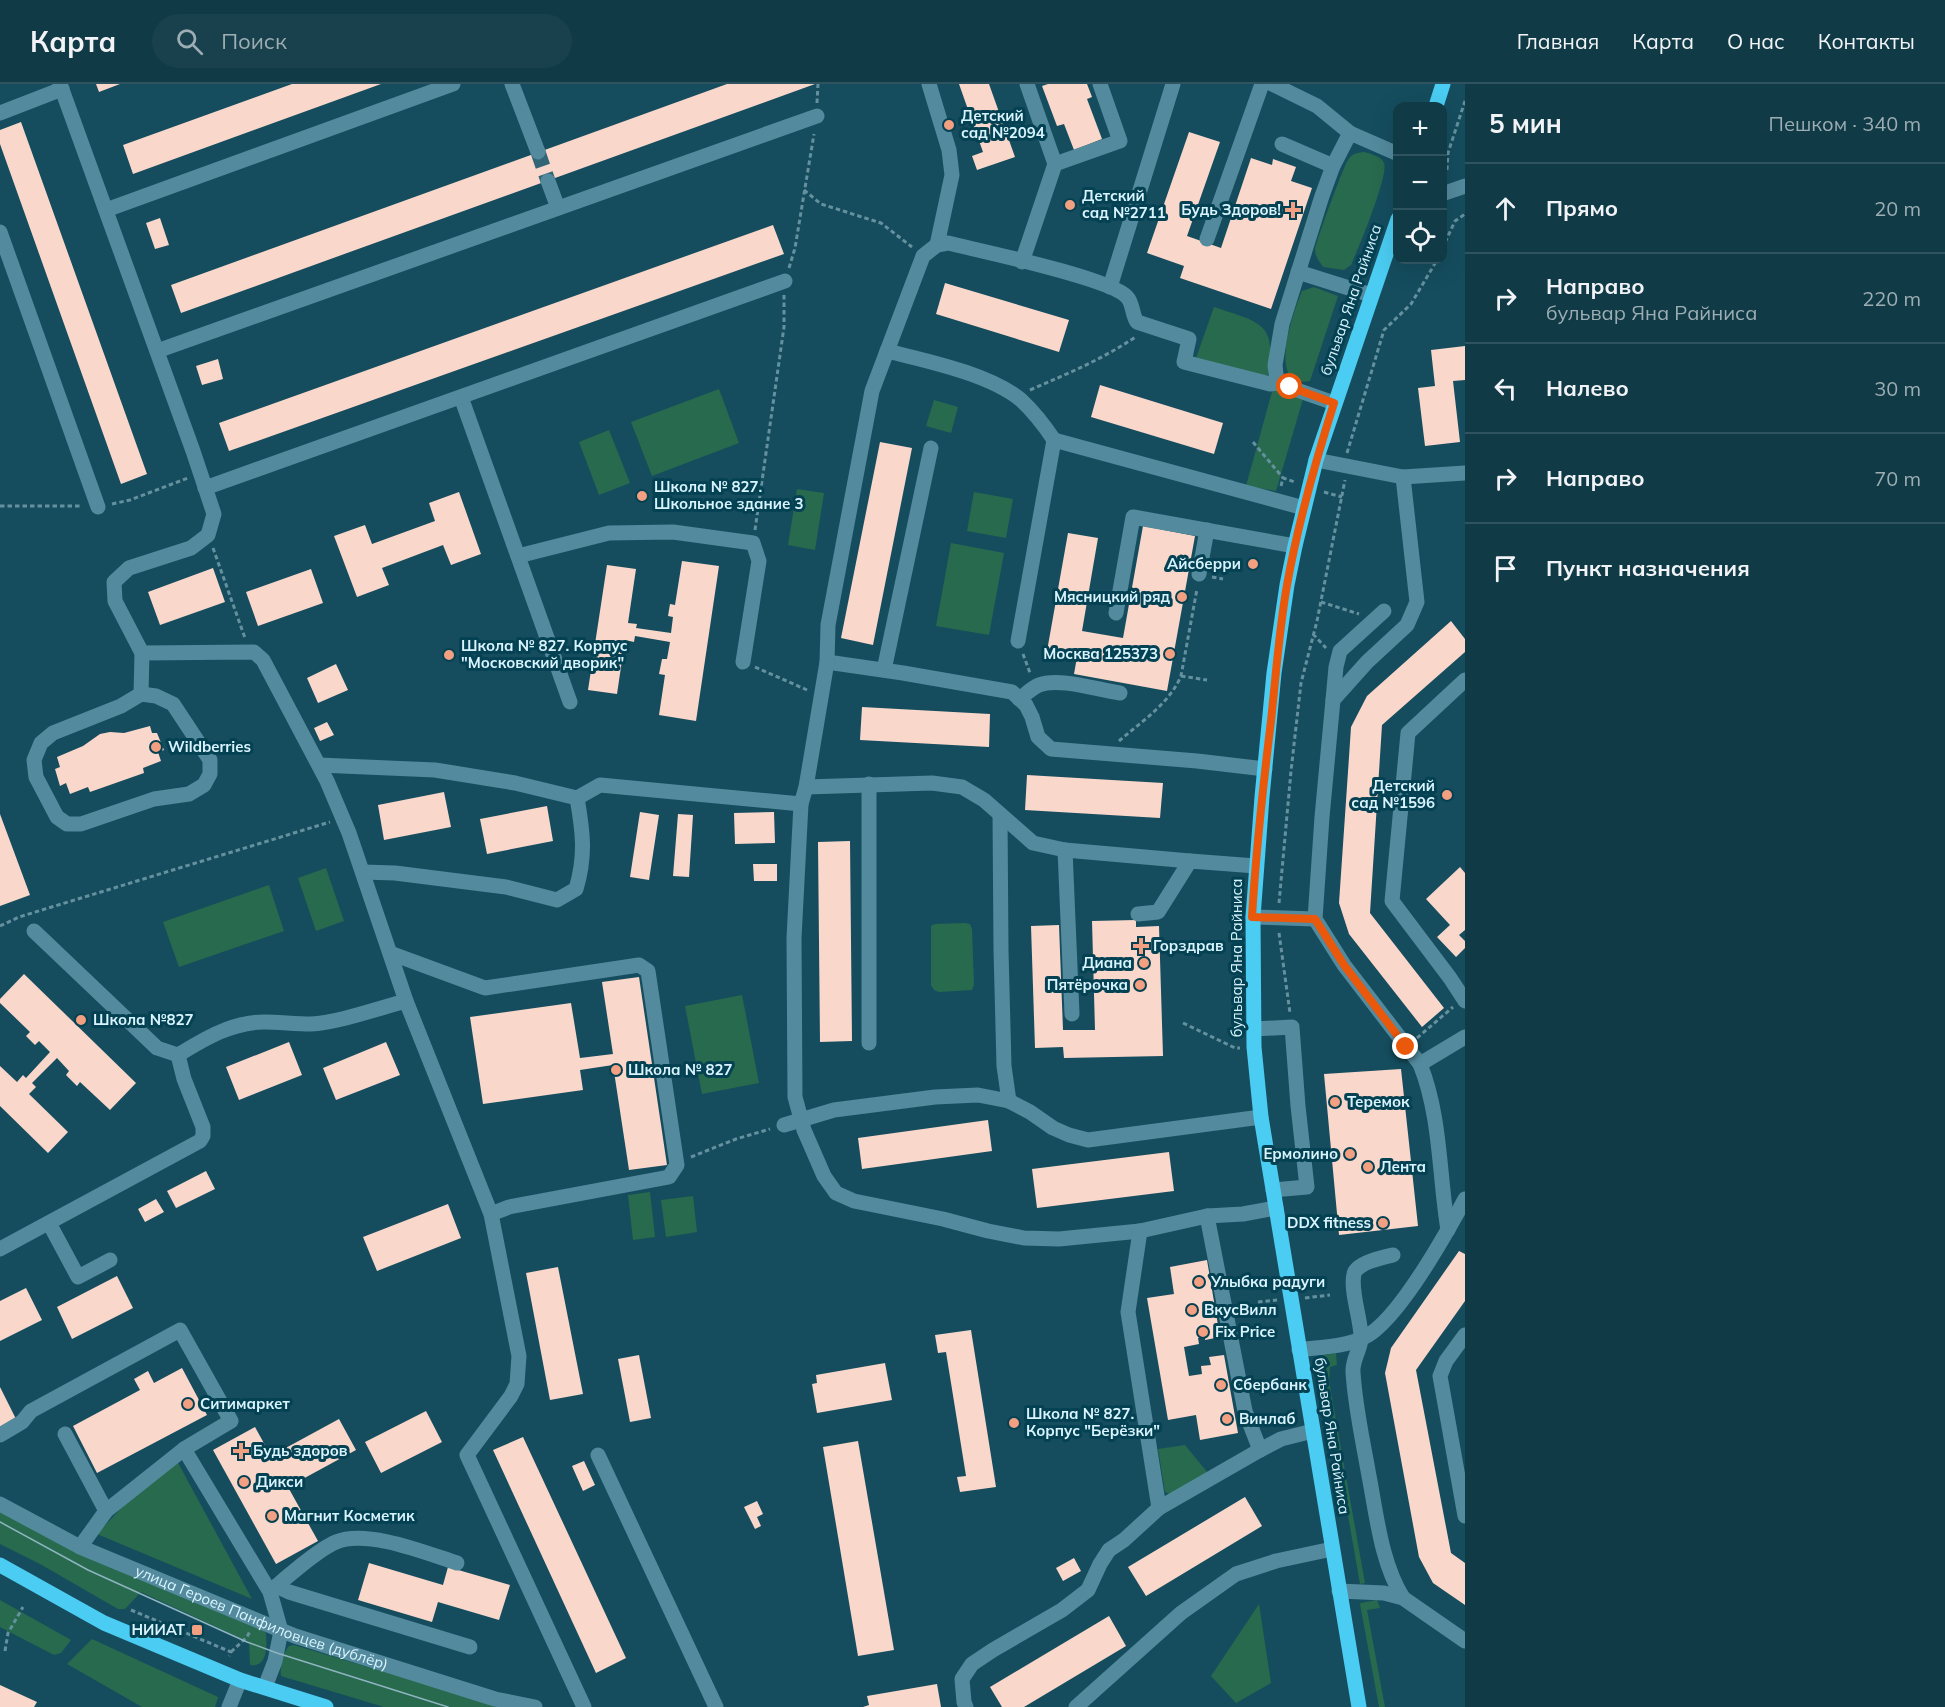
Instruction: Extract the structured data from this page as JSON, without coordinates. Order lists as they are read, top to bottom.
{
  "streets": {
    "main road": ["бульвар Яна Райниса"],
    "street": ["улица Героев Панфиловцев (дублёр)"]
  },
  "places": {
    "other": [
      "Детский сад №2094",
      "Детский сад №2711",
      "Школа № 827. Школьное здание 3",
      "Айсберри",
      "Мясницкий ряд",
      "Москва 125373",
      "Школа № 827. Корпус \"Московский дворик\"",
      "Wildberries",
      "Детский сад №1596",
      "Диана",
      "Пятёрочка",
      "Школа №827",
      "Школа № 827",
      "Теремок",
      "Ермолино",
      "Лента",
      "DDX fitness",
      "Улыбка радуги",
      "ВкусВилл",
      "Fix Price",
      "Сбербанк",
      "Ситимаркет",
      "Винлаб",
      "Школа № 827. Корпус \"Берёзки\"",
      "Дикси",
      "Магнит Косметик"
    ],
    "health": ["Будь Здоров!", "Горздрав", "Будь здоров"],
    "transit": ["НИИАТ"]
  },
  "page": {
    "header": "Карта",
    "search": "Поиск",
    "nav": [
      "Главная",
      "Карта",
      "О нас",
      "Контакты"
    ],
    "heading": ["5 мин", "Пешком · 340 m"],
    "map_buttons": ["+", "−"],
    "list": [
      ["Прямо", "20 m"],
      ["Направо", "бульвар Яна Райниса", "220 m"],
      ["Налево", "30 m"],
      ["Направо", "70 m"],
      "Пункт назначения"
    ]
  }
}
